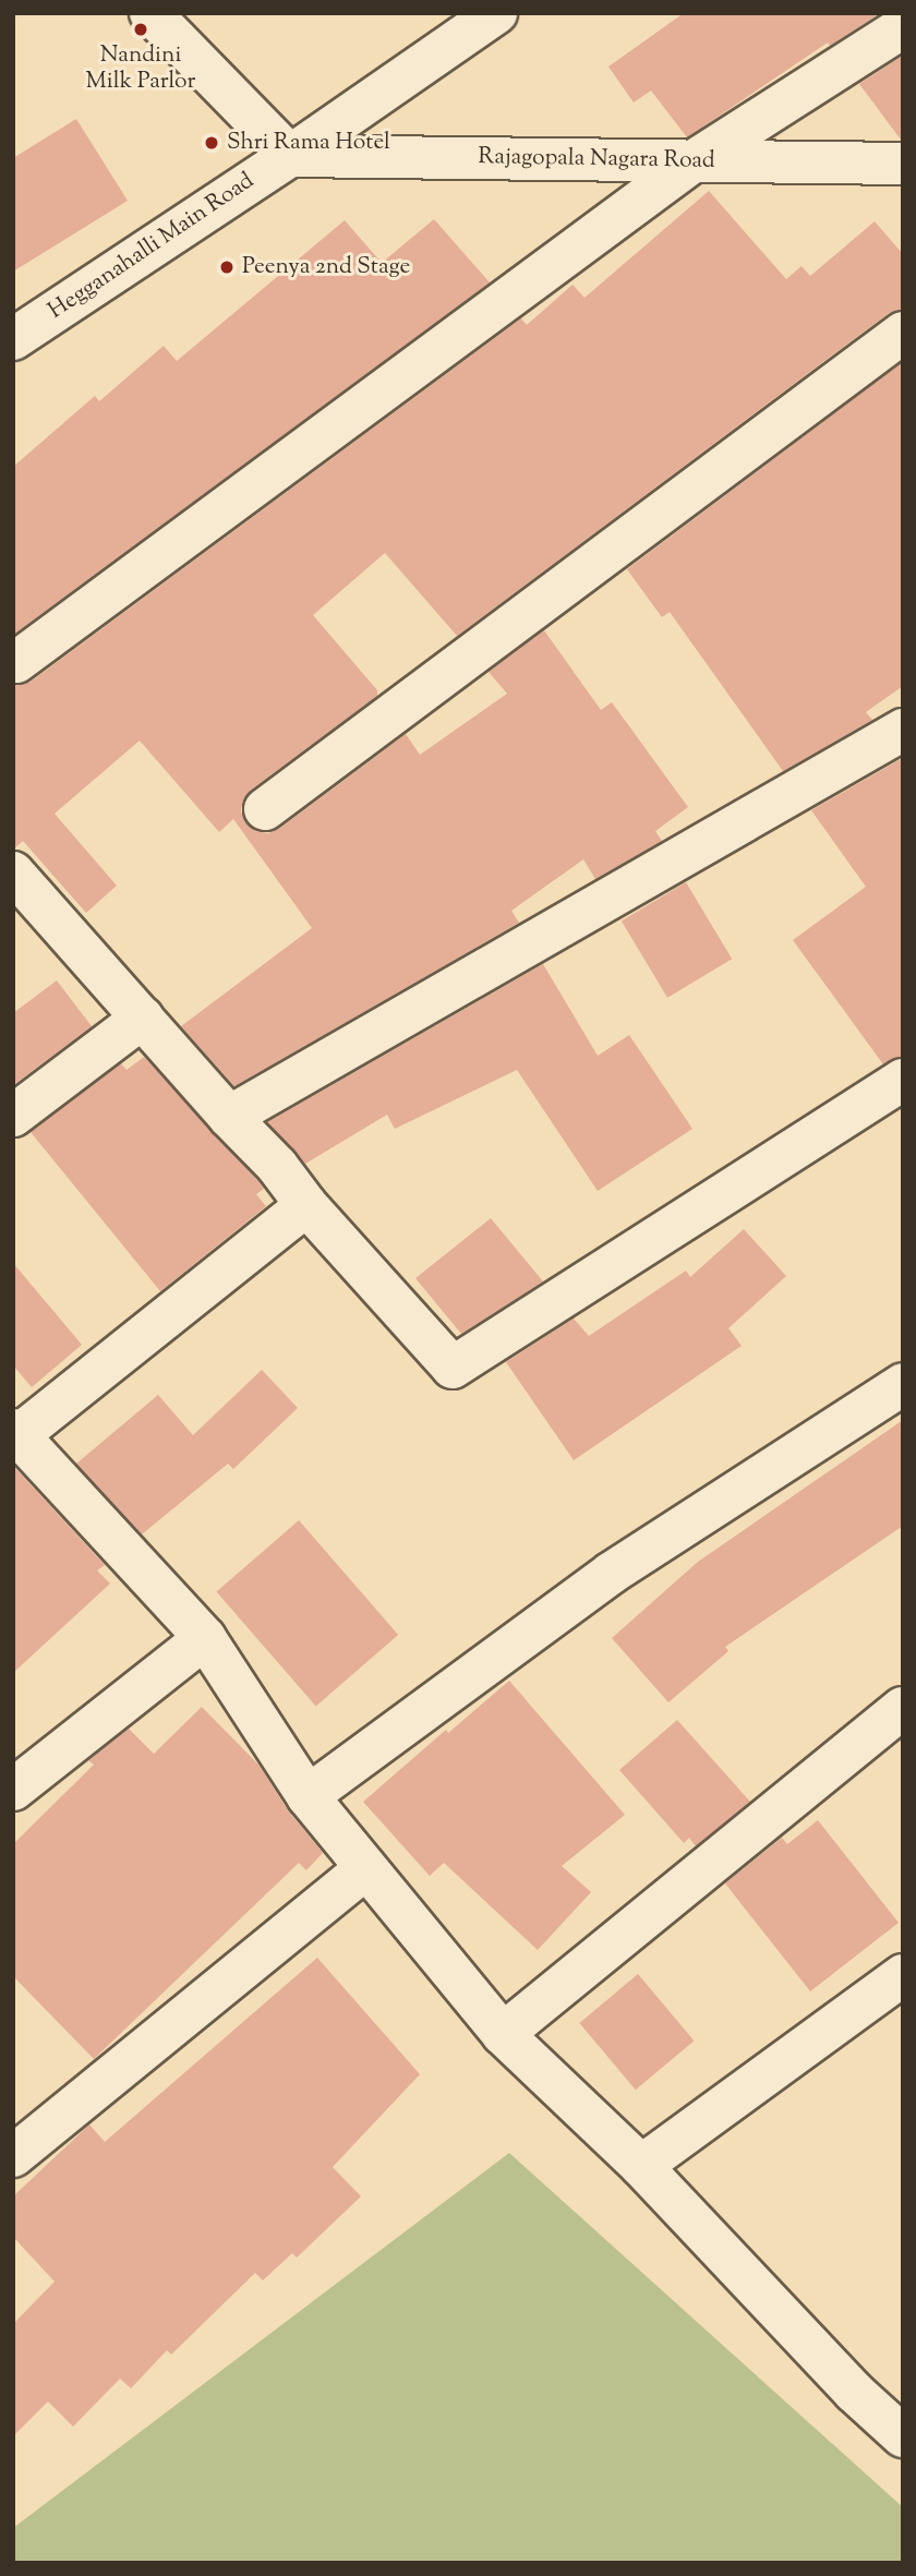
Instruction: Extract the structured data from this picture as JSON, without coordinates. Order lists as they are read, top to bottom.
{
  "streets": {
    "street": ["Rajagopala Nagara Road", "Hegganahalli Main Road"]
  },
  "crossings": [
    ["Rajagopala Nagara Road", "Hegganahalli Main Road"]
  ],
  "places": ["Nandini Milk Parlor", "Shri Rama Hotel", "Peenya 2nd Stage"]
}
